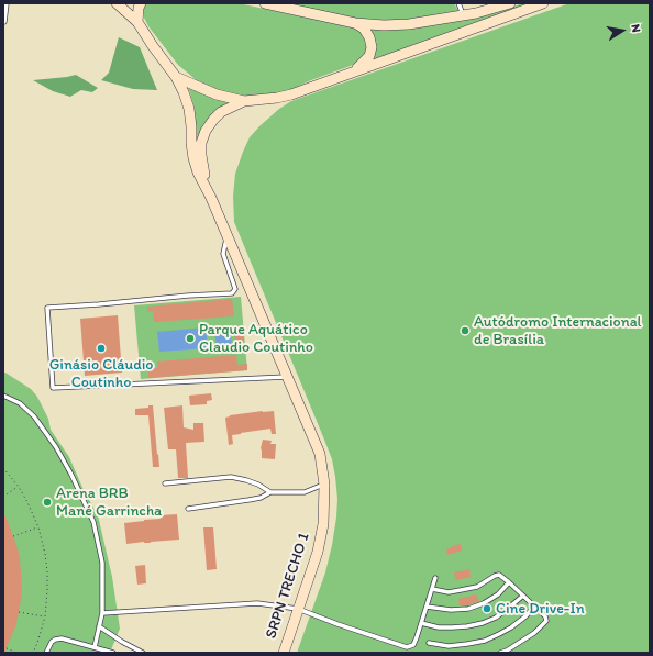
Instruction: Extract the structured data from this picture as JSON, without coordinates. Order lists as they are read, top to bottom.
{
  "streets": {
    "main road": ["SRPN TRECHO 1"]
  },
  "places": [
    "Autódromo Internacional de Brasília",
    "Parque Aquático Claudio Coutinho",
    "Ginásio Cláudio Coutinho",
    "Arena BRB Mané Garrincha",
    "Cine Drive-In"
  ],
  "north": "right"
}
